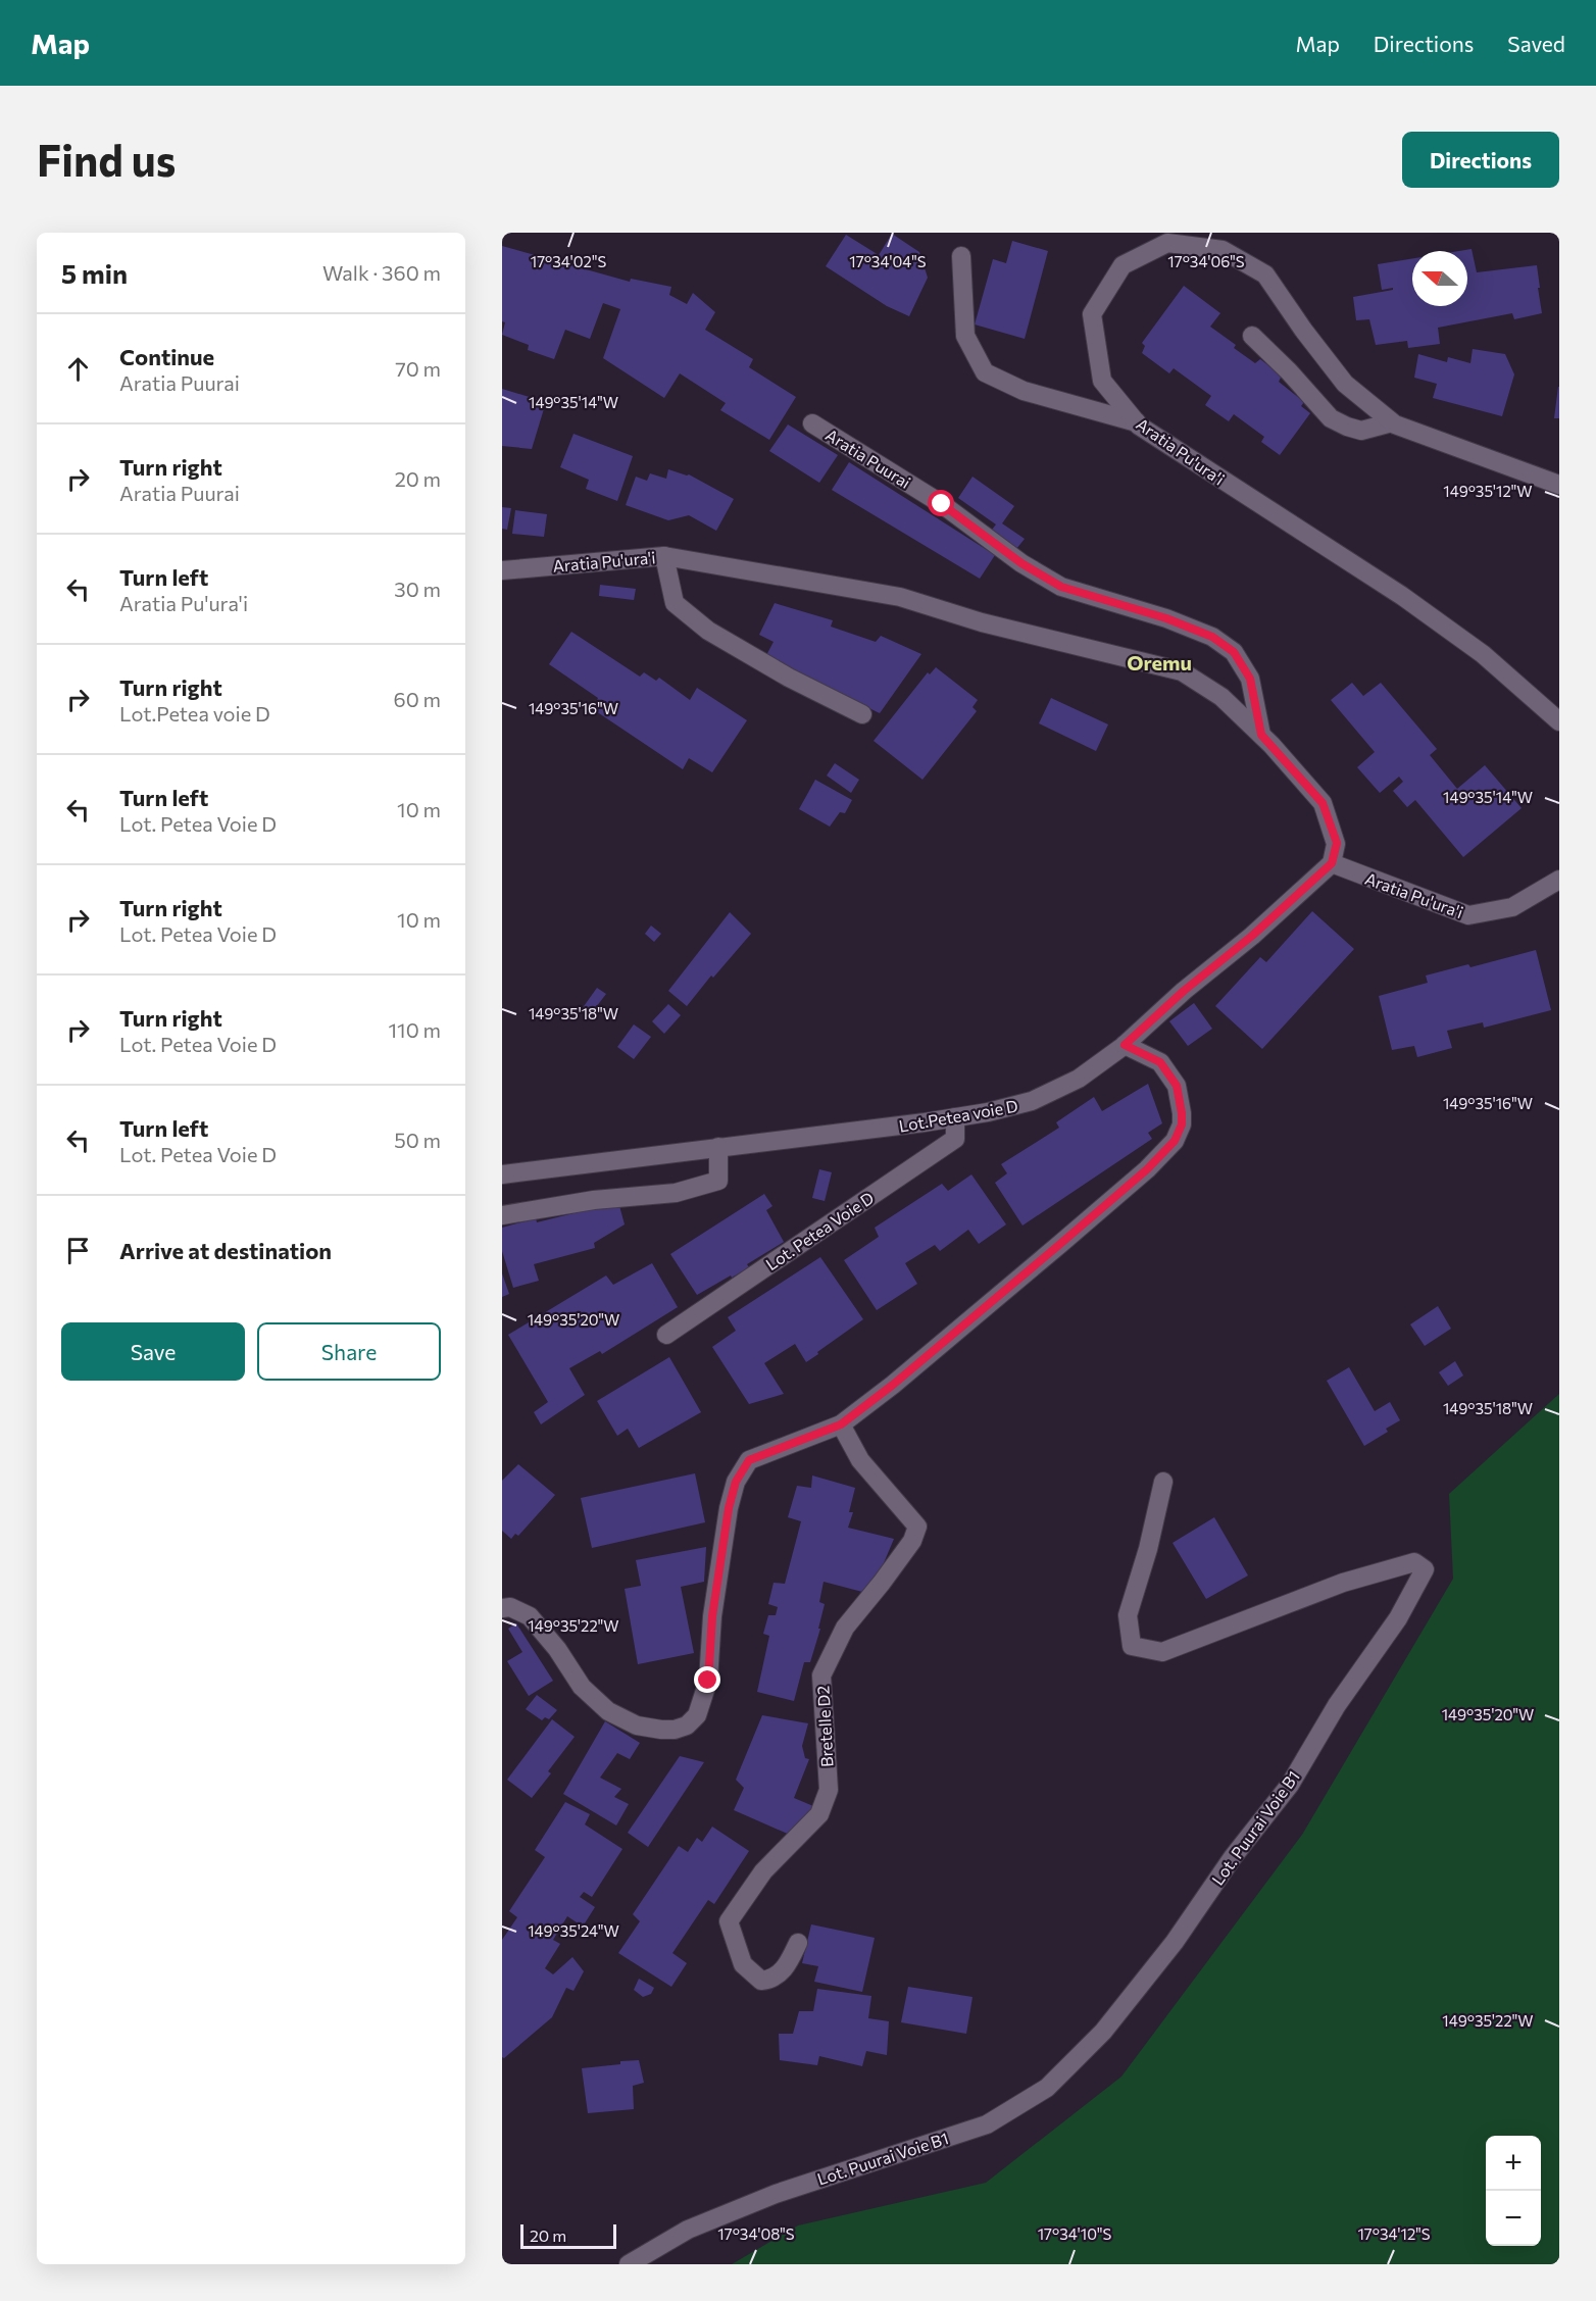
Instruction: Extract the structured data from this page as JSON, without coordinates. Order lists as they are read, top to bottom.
{
  "streets": {
    "street": [
      "Aratia Pu'ura'i",
      "Aratia Puurai",
      "Lot.Petea voie D",
      "Lot. Petea Voie D",
      "Bretelle D2",
      "Lot. Puurai Voie B1"
    ]
  },
  "crossings": [
    ["Aratia Pu'ura'i", "Aratia Puurai"],
    ["Aratia Pu'ura'i", "Lot.Petea voie D"],
    ["Lot.Petea voie D", "Lot. Petea Voie D"]
  ],
  "districts": ["Oremu"],
  "scale_bar": "20 m",
  "north": "left",
  "page": {
    "header": "Map",
    "nav": ["Map", "Directions", "Saved"],
    "buttons": [
      "Directions",
      ["Save", "Share"]
    ],
    "title": "Find us",
    "heading": ["5 min", "Walk · 360 m"],
    "list": [
      ["Continue", "Aratia Puurai", "70 m"],
      ["Turn right", "Aratia Puurai", "20 m"],
      ["Turn left", "Aratia Pu'ura'i", "30 m"],
      ["Turn right", "Lot.Petea voie D", "60 m"],
      ["Turn left", "Lot. Petea Voie D", "10 m"],
      ["Turn right", "Lot. Petea Voie D", "10 m"],
      ["Turn right", "Lot. Petea Voie D", "110 m"],
      ["Turn left", "Lot. Petea Voie D", "50 m"],
      "Arrive at destination"
    ],
    "map_buttons": ["+", "−"],
    "scale": "20 m"
  },
  "coordinates": [
    "17°34'02\"S",
    "17°34'04\"S",
    "17°34'06\"S",
    "149°35'14\"W",
    "149°35'12\"W",
    "149°35'16\"W",
    "149°35'18\"W",
    "149°35'20\"W",
    "149°35'22\"W",
    "149°35'24\"W",
    "17°34'08\"S",
    "17°34'10\"S",
    "17°34'12\"S"
  ]
}
